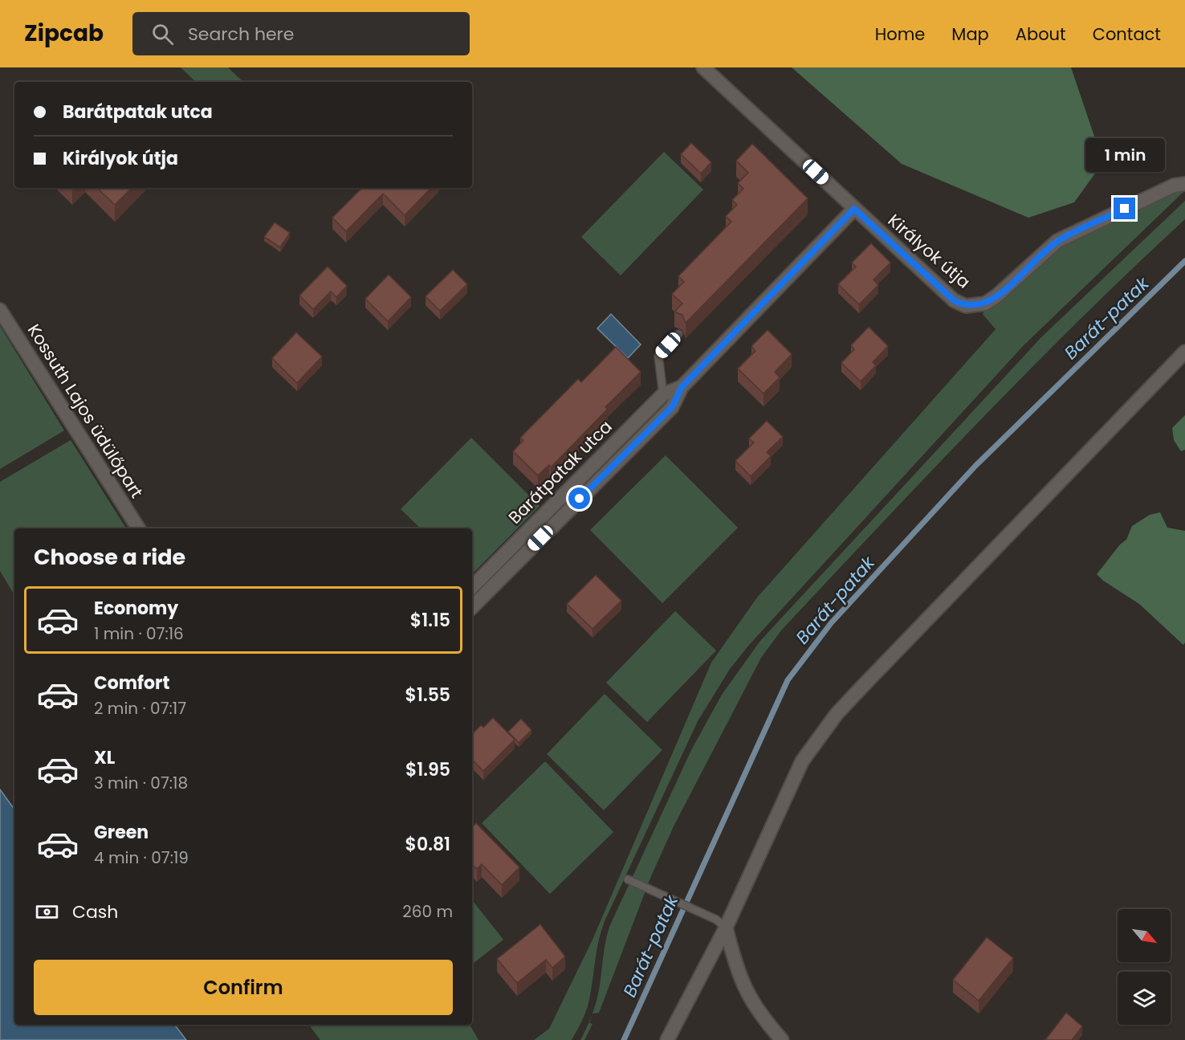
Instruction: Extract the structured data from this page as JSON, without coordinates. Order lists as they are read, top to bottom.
{
  "streets": {
    "street": ["Királyok útja", "Kossuth Lajos üdülőpart", "Barátpatak utca"]
  },
  "crossings": [
    ["Királyok útja", "Barátpatak utca"]
  ],
  "water": ["Barát-patak"],
  "north": "bottom right",
  "page": {
    "header": "Zipcab",
    "search": "Search here",
    "nav": [
      "Home",
      "Map",
      "About",
      "Contact"
    ],
    "banner": ["Barátpatak utca", "Királyok útja"],
    "bubble": "1 min",
    "heading": "Choose a ride",
    "list": [
      {
        "name": "Economy",
        "note": "1 min · 07:16",
        "value": "$1.15"
      },
      {
        "name": "Comfort",
        "note": "2 min · 07:17",
        "value": "$1.55"
      },
      {
        "name": "XL",
        "note": "3 min · 07:18",
        "value": "$1.95"
      },
      {
        "name": "Green",
        "note": "4 min · 07:19",
        "value": "$0.81"
      }
    ],
    "pay": ["Cash", "260 m"],
    "buttons": "Confirm"
  }
}
